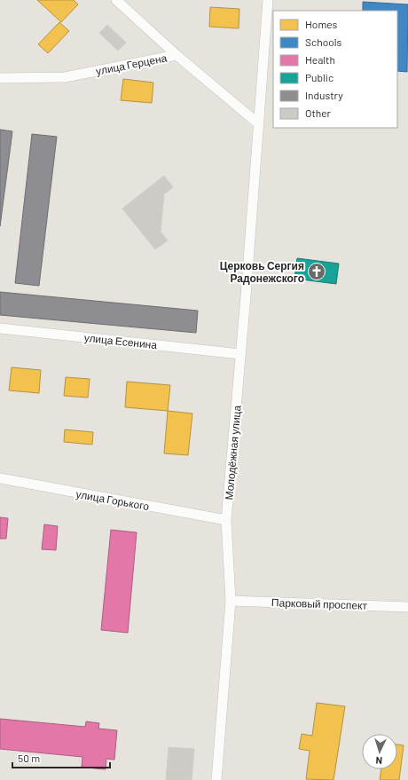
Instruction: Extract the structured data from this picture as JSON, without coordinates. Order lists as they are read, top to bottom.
{
  "streets": {
    "street": [
      "улица Герцена",
      "улица Есенина",
      "Молодёжная улица",
      "улица Горького",
      "Парковый проспект"
    ]
  },
  "crossings": [
    ["улица Герцена", "Молодёжная улица"],
    ["улица Есенина", "Молодёжная улица"],
    ["Молодёжная улица", "улица Горького"],
    ["Молодёжная улица", "Парковый проспект"]
  ],
  "places": {
    "church": ["Церковь Сергия Радонежского"]
  },
  "legend": [
    "Homes",
    "Schools",
    "Health",
    "Public",
    "Industry",
    "Other"
  ],
  "scale_bar": "50 m",
  "north": "bottom"
}
